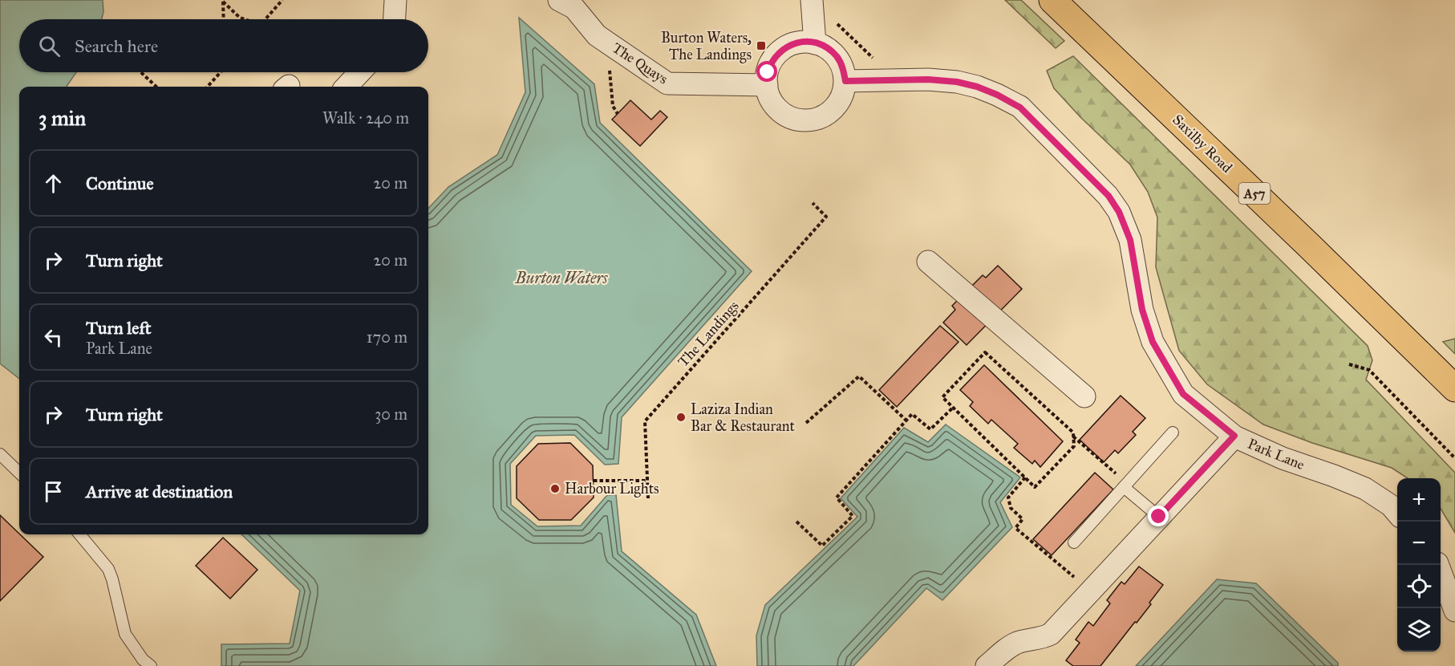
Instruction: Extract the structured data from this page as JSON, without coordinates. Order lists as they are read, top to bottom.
{
  "streets": {
    "highway": ["Saxilby Road", "A57"],
    "street": ["The Quays", "Park Lane"],
    "path": ["The Landings"]
  },
  "crossings": [
    ["The Quays", "Park Lane"]
  ],
  "water": ["Burton Waters"],
  "places": {
    "transit": ["Burton Waters, The Landings"],
    "other": ["Laziza Indian Bar & Restaurant", "Harbour Lights"]
  },
  "page": {
    "search": "Search here",
    "heading": ["3 min", "Walk · 240 m"],
    "list": [
      ["Continue", "20 m"],
      ["Turn right", "20 m"],
      ["Turn left", "Park Lane", "170 m"],
      ["Turn right", "30 m"],
      "Arrive at destination"
    ],
    "map_buttons": ["+", "−"]
  }
}
